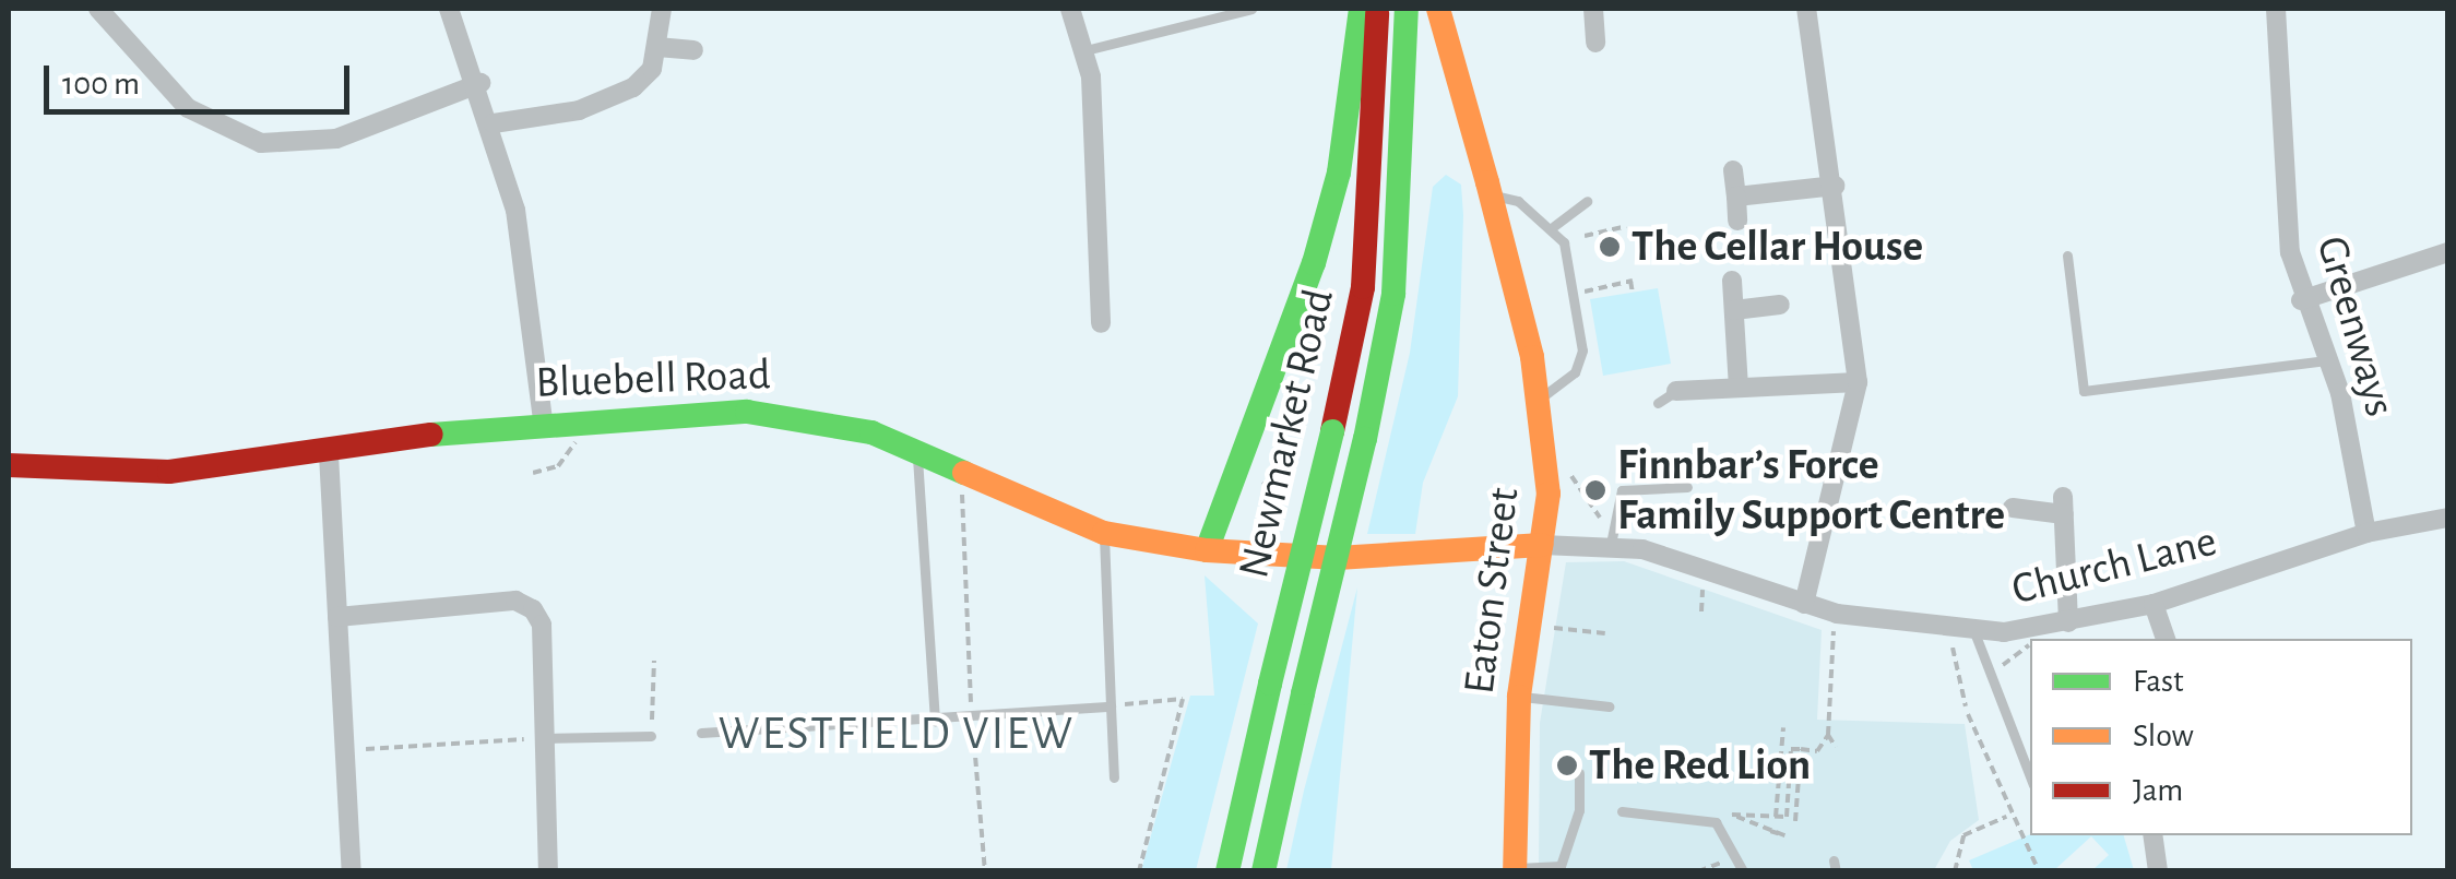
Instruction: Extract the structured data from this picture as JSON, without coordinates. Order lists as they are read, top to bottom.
{
  "streets": {
    "main road": ["Bluebell Road", "Newmarket Road", "Eaton Street"],
    "street": ["Greenways", "Church Lane"]
  },
  "crossings": [
    ["Greenways", "Church Lane"],
    ["Bluebell Road", "Church Lane"],
    ["Bluebell Road", "Eaton Street"],
    ["Church Lane", "Eaton Street"]
  ],
  "districts": ["WESTFIELD VIEW"],
  "places": ["The Cellar House", "Finnbar’s Force Family Support Centre", "The Red Lion"],
  "legend": ["Fast", "Slow", "Jam"],
  "scale_bar": "100 m"
}
